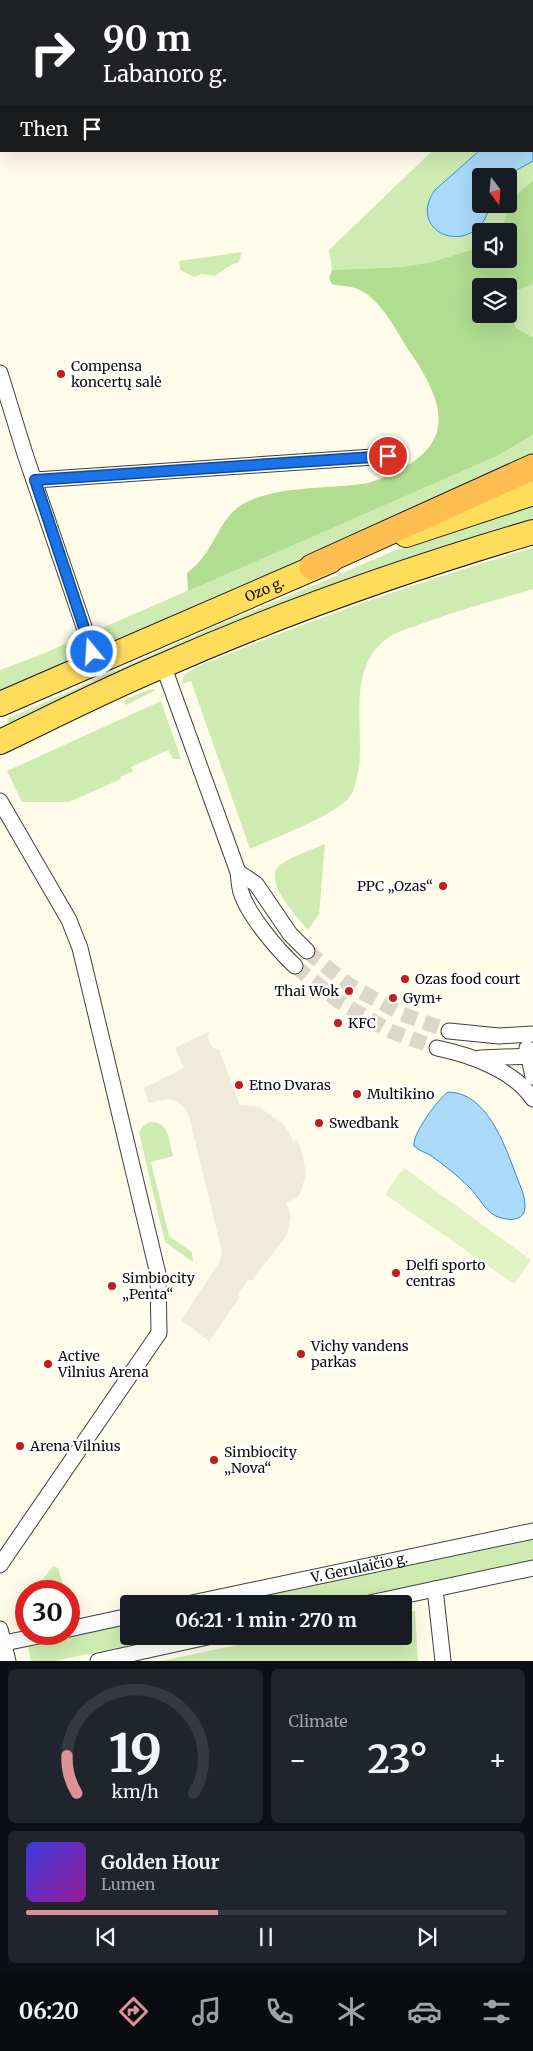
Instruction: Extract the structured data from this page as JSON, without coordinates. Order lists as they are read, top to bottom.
{
  "streets": {
    "main road": ["Ozo g."],
    "street": ["V. Gerulaičio g."]
  },
  "places": [
    "Compensa koncertų salė",
    "PPC „Ozas“",
    "Ozas food court",
    "Thai Wok",
    "Gym+",
    "KFC",
    "Etno Dvaras",
    "Multikino",
    "Swedbank",
    "Delfi sporto centras",
    "Simbiocity „Penta“",
    "Vichy vandens parkas",
    "Active Vilnius Arena",
    "Arena Vilnius",
    "Simbiocity „Nova“"
  ],
  "north": "bottom",
  "page": {
    "turn": ["90 m", "Labanoro g."],
    "then": "Then",
    "limit": "30",
    "trip": "06:21 · 1 min · 270 m",
    "tile": "Climate",
    "heat": ["−", "23°", "+"],
    "song": ["Golden Hour", "Lumen"],
    "tabs": "06:20",
    "gauge": ["19", "km/h"]
  }
}
